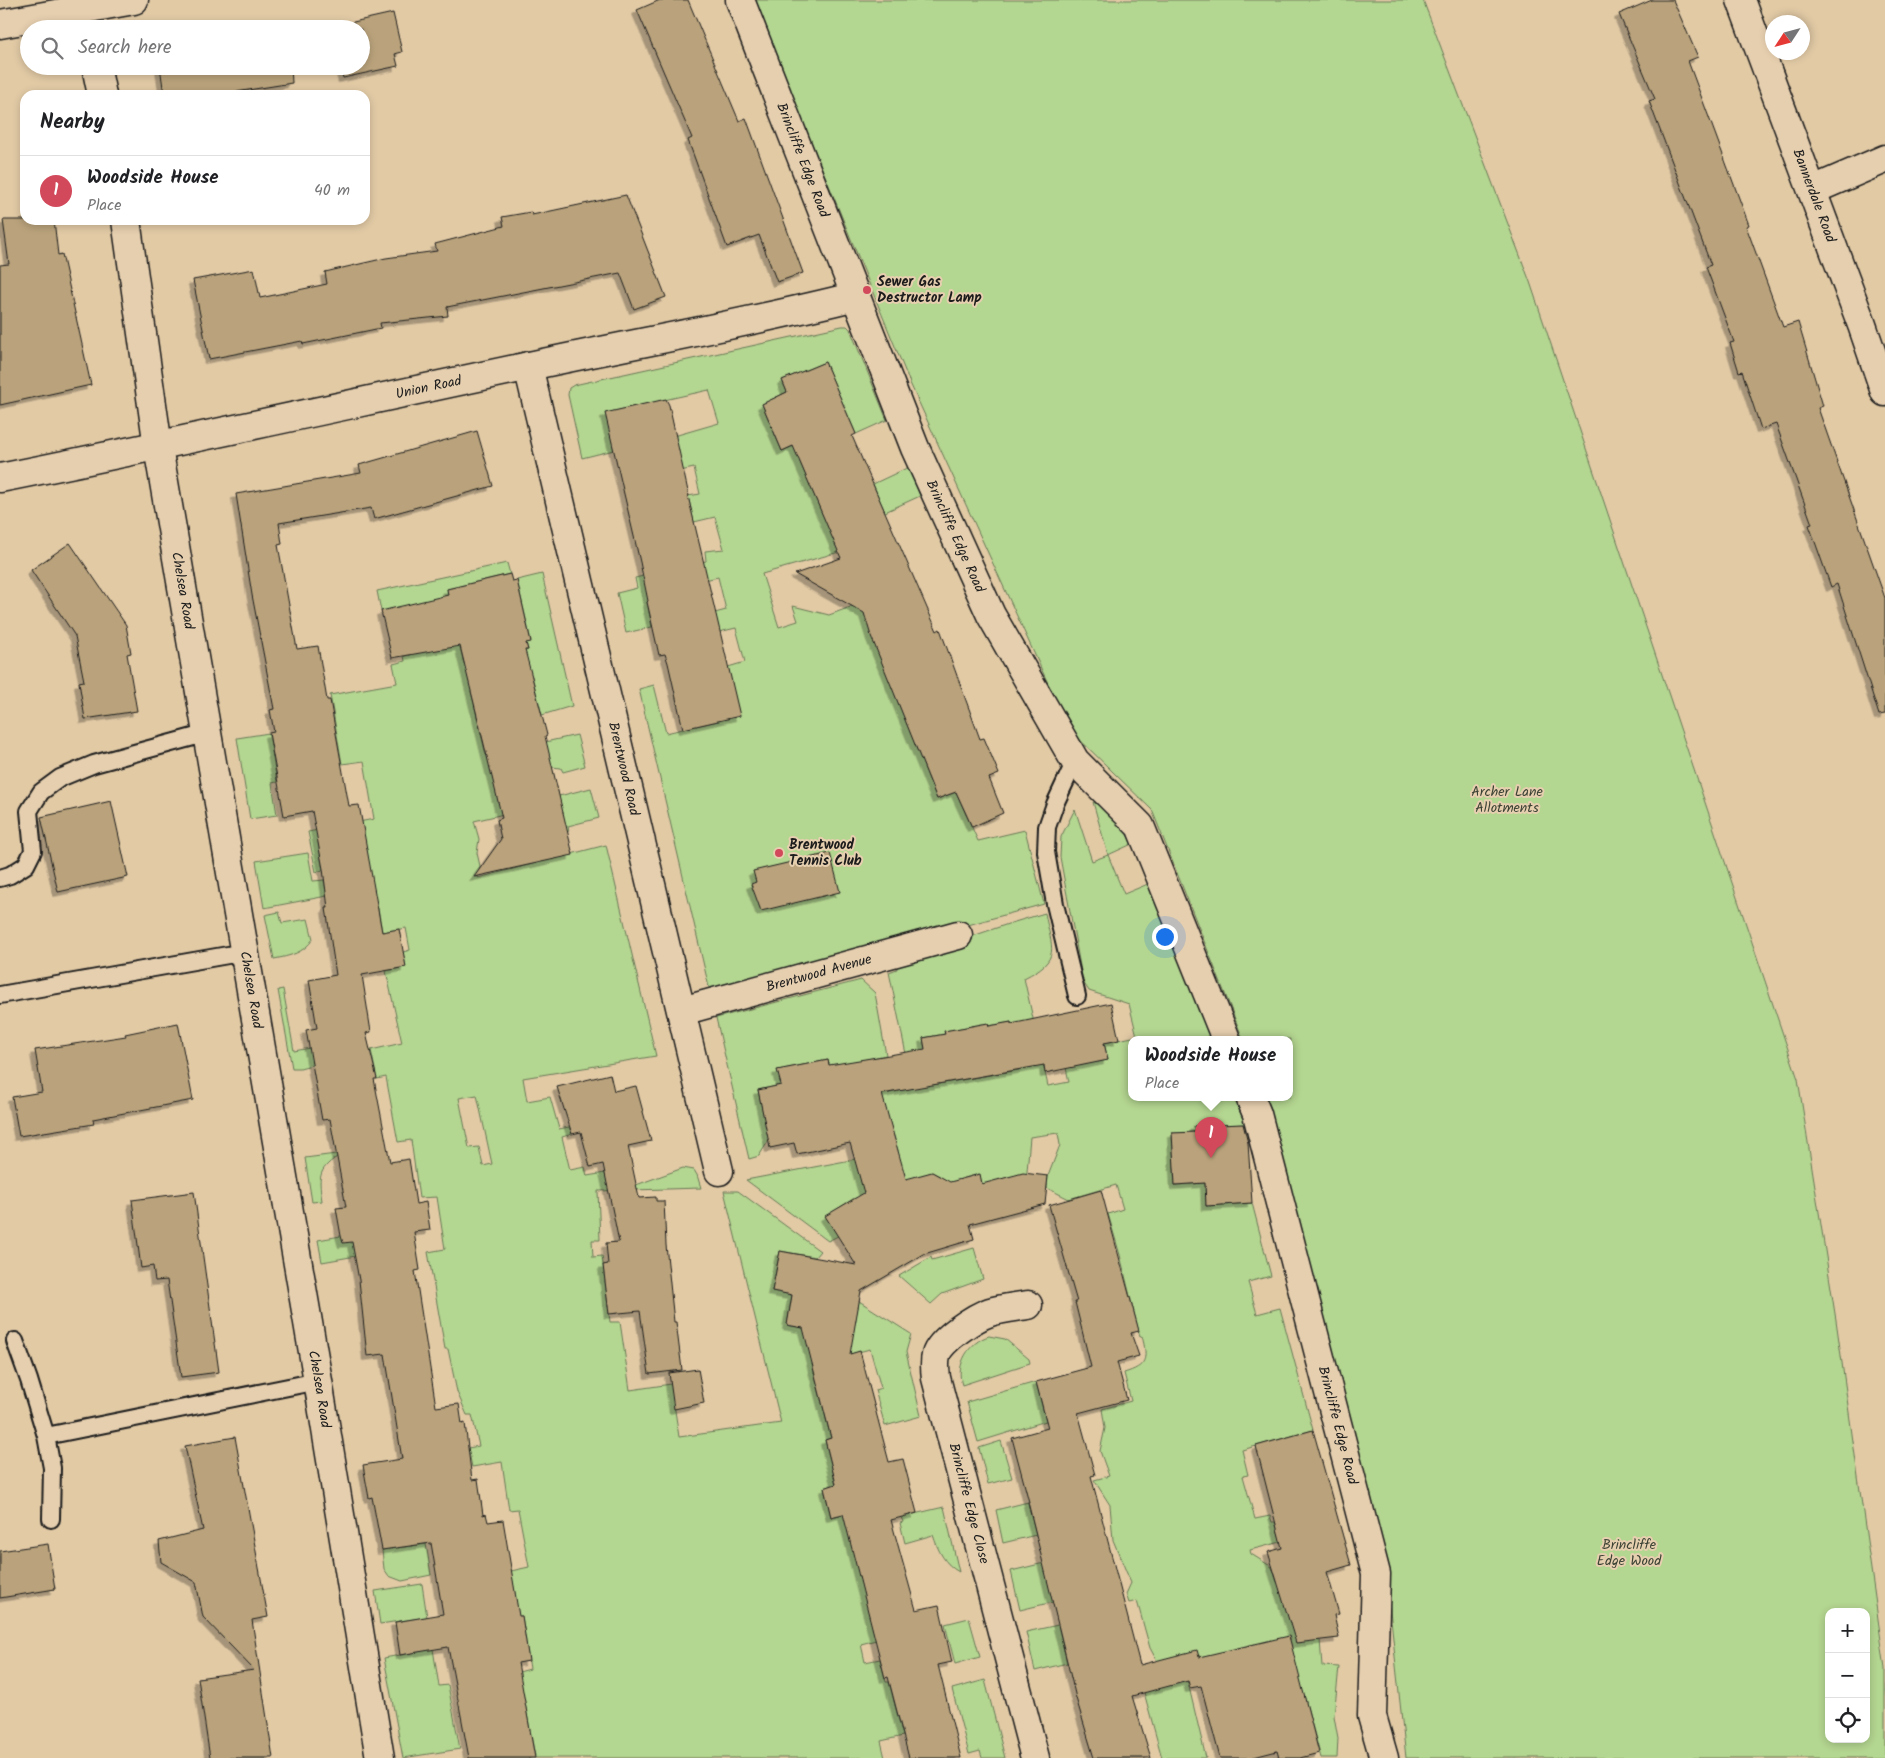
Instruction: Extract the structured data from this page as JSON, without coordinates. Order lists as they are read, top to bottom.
{
  "streets": {
    "street": [
      "Brincliffe Edge Road",
      "Bannerdale Road",
      "Union Road",
      "Chelsea Road",
      "Brentwood Road",
      "Brentwood Avenue",
      "Brincliffe Edge Close"
    ]
  },
  "crossings": [
    ["Brincliffe Edge Road", "Union Road"],
    ["Union Road", "Chelsea Road"],
    ["Union Road", "Brentwood Road"],
    ["Brentwood Road", "Brentwood Avenue"]
  ],
  "parks": ["Archer Lane Allotments", "Brincliffe Edge Wood"],
  "places": ["Sewer Gas Destructor Lamp", "Brentwood Tennis Club"],
  "north": "bottom left",
  "page": {
    "search": "Search here",
    "heading": "Nearby",
    "list": [
      {
        "mark": "1",
        "name": "Woodside House",
        "note": "Place",
        "value": "40 m"
      }
    ],
    "popup": ["Woodside House", "Place"],
    "pins": "1",
    "map_buttons": ["+", "−"]
  }
}
